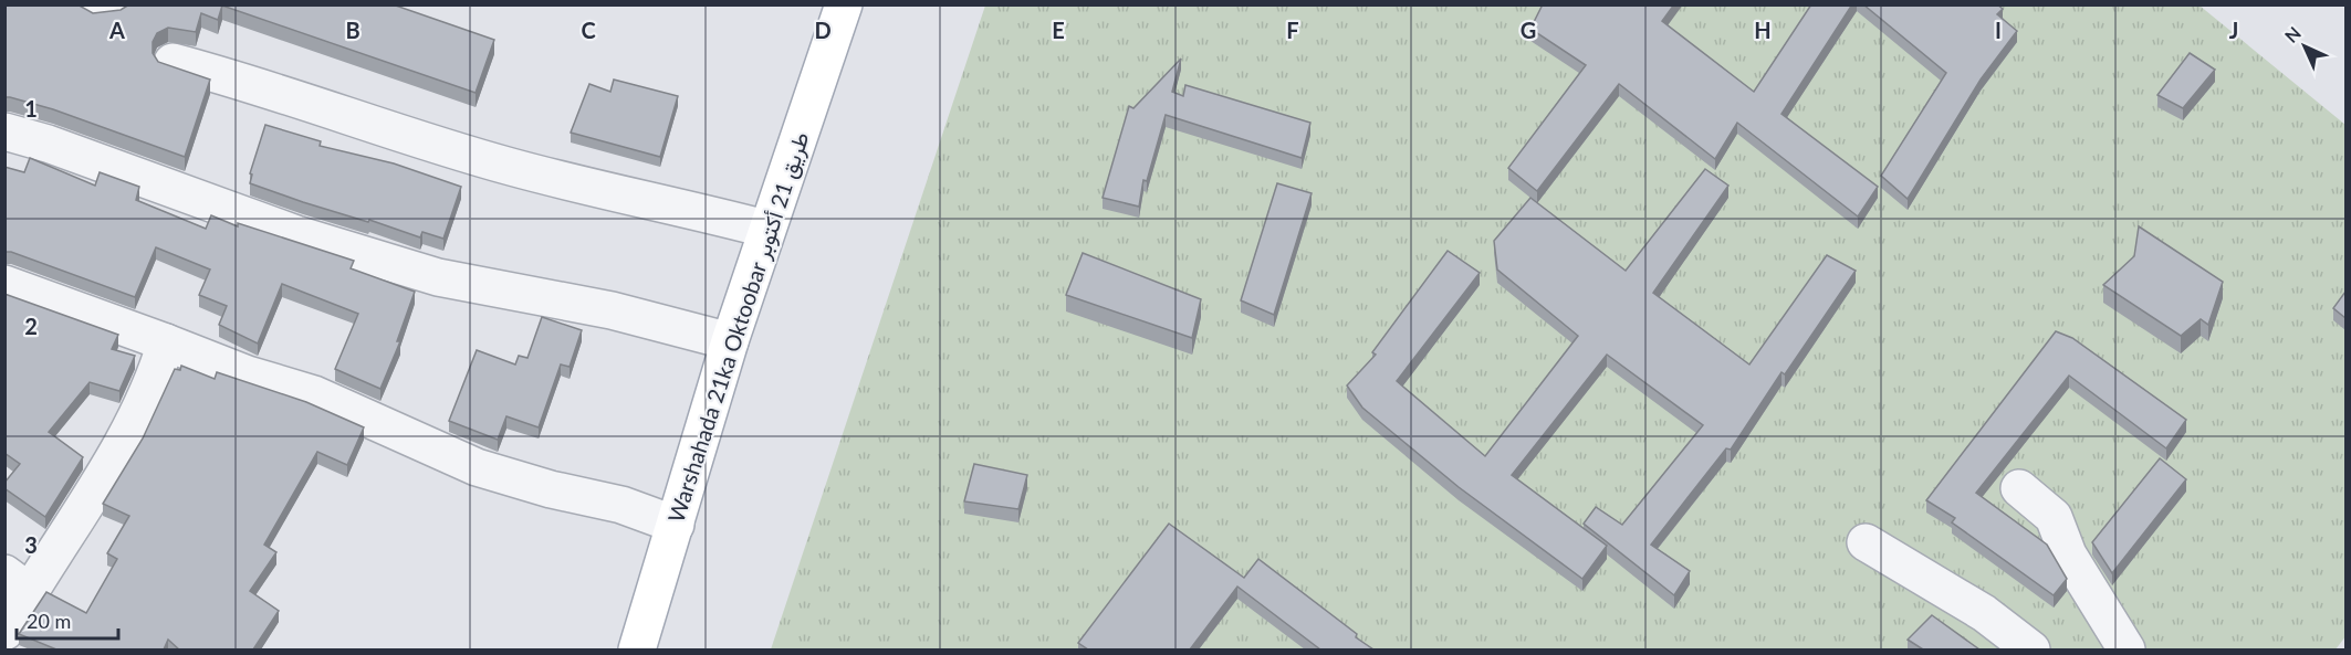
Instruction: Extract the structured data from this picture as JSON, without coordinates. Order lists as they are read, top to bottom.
{
  "streets": {
    "main road": ["Warshahada 21ka Oktoobar طريق 21 أكتوبر"]
  },
  "scale_bar": "20 m",
  "north": "top left",
  "grid": {
    "columns": [
      "A",
      "B",
      "C",
      "D",
      "E",
      "F",
      "G",
      "H",
      "I",
      "J"
    ],
    "rows": ["1", "2", "3"]
  }
}
